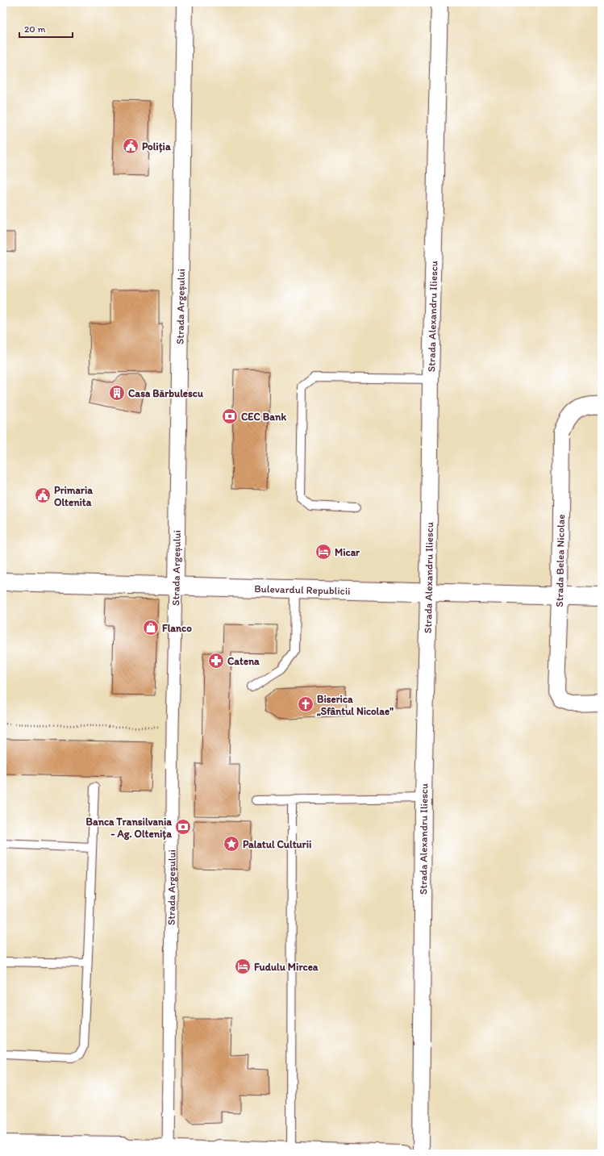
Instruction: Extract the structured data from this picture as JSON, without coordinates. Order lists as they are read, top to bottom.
{
  "streets": {
    "street": [
      "Strada Argeșului",
      "Strada Alexandru Iliescu",
      "Strada Belea Nicolae",
      "Bulevardul Republicii"
    ]
  },
  "crossings": [
    ["Strada Argeșului", "Bulevardul Republicii"],
    ["Strada Alexandru Iliescu", "Bulevardul Republicii"],
    ["Strada Belea Nicolae", "Bulevardul Republicii"]
  ],
  "places": {
    "public building": ["Poliția", "Primaria Oltenita"],
    "building": ["Casa Bărbulescu"],
    "bank": ["CEC Bank", "Banca Transilvania - Ag. Oltenița"],
    "hotel": ["Micar", "Fudulu Mircea"],
    "shop": ["Flanco"],
    "pharmacy": ["Catena"],
    "church": ["Biserica „Sfântul Nicolae\""],
    "place": ["Palatul Culturii"]
  },
  "scale_bar": "20 m"
}
